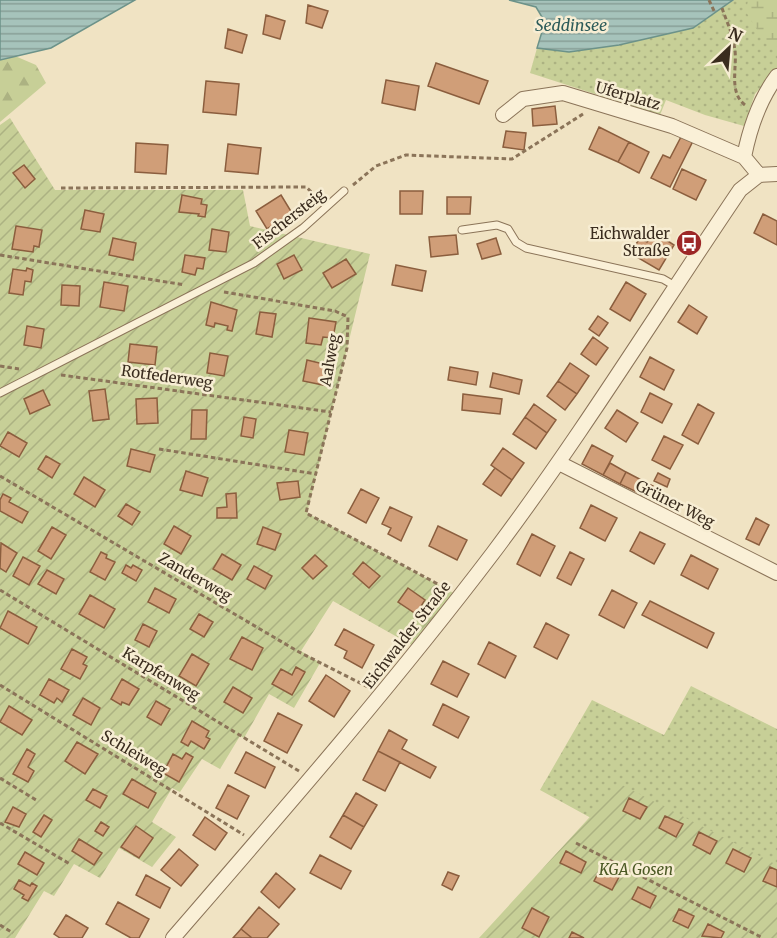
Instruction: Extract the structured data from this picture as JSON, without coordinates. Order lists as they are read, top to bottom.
{
  "streets": {
    "street": ["Uferplatz", "Grüner Weg", "Eichwalder Straße"],
    "lane": ["Fischersteig"],
    "path": [
      "Aalweg",
      "Rotfederweg",
      "Zanderweg",
      "Karpfenweg",
      "Schleiweg"
    ]
  },
  "crossings": [
    ["Uferplatz", "Fischersteig"],
    ["Fischersteig", "Aalweg"],
    ["Fischersteig", "Rotfederweg"],
    ["Aalweg", "Rotfederweg"],
    ["Aalweg", "Eichwalder Straße"],
    ["Grüner Weg", "Eichwalder Straße"],
    ["Zanderweg", "Eichwalder Straße"],
    ["Eichwalder Straße", "Karpfenweg"],
    ["Eichwalder Straße", "Schleiweg"]
  ],
  "water": ["Seddinsee"],
  "parks": ["KGA Gosen"],
  "places": {
    "bus stop": ["Eichwalder Straße"]
  },
  "north": "top right"
}
